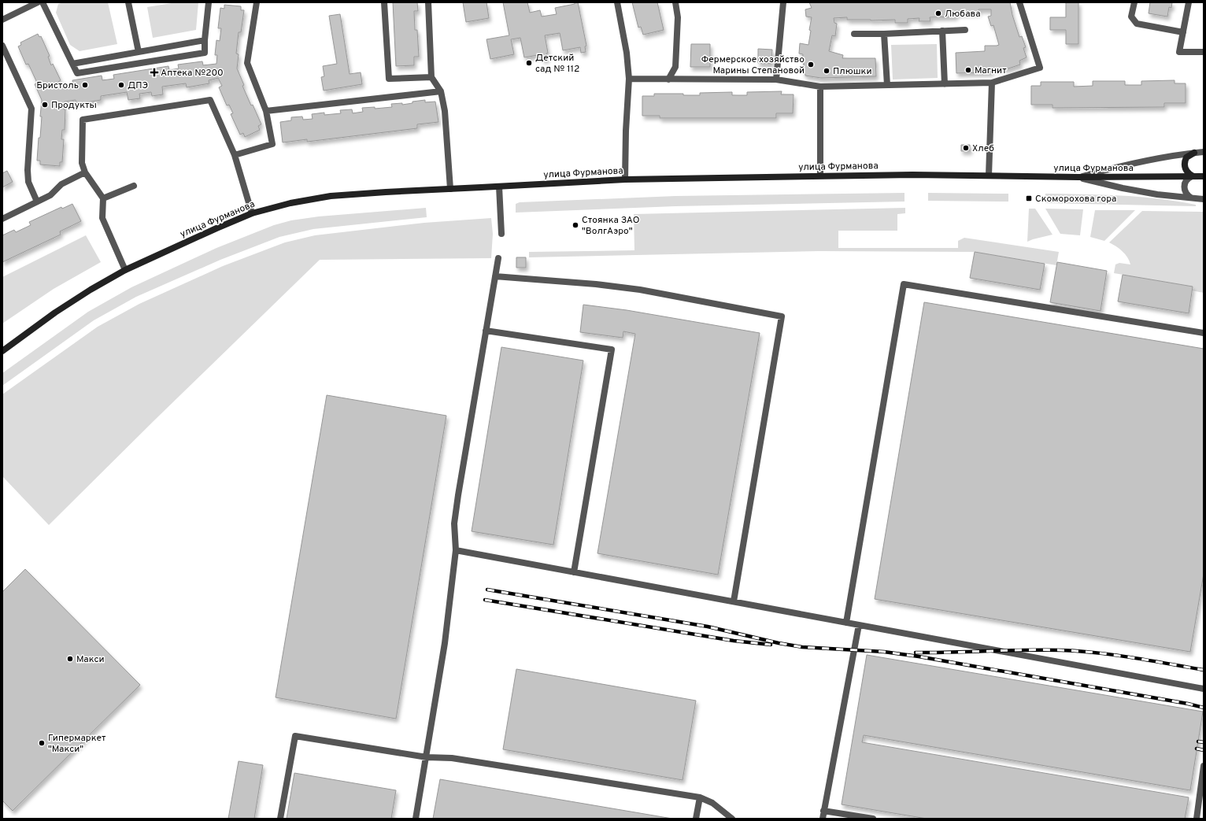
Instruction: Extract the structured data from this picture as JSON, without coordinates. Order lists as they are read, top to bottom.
{
  "streets": {
    "main road": ["улица Фурманова"]
  },
  "places": {
    "other": [
      "Любава",
      "Детский сад № 112",
      "Фермерское хозяйство Марины Степановой",
      "Магнит",
      "Плюшки",
      "Бристоль",
      "ДПЭ",
      "Продукты",
      "Хлеб",
      "Стоянка ЗАО \"ВолгАэро\"",
      "Макси",
      "Гипермаркет \"Макси\""
    ],
    "health": ["Аптека №200"],
    "transit": ["Скоморохова гора"]
  }
}
